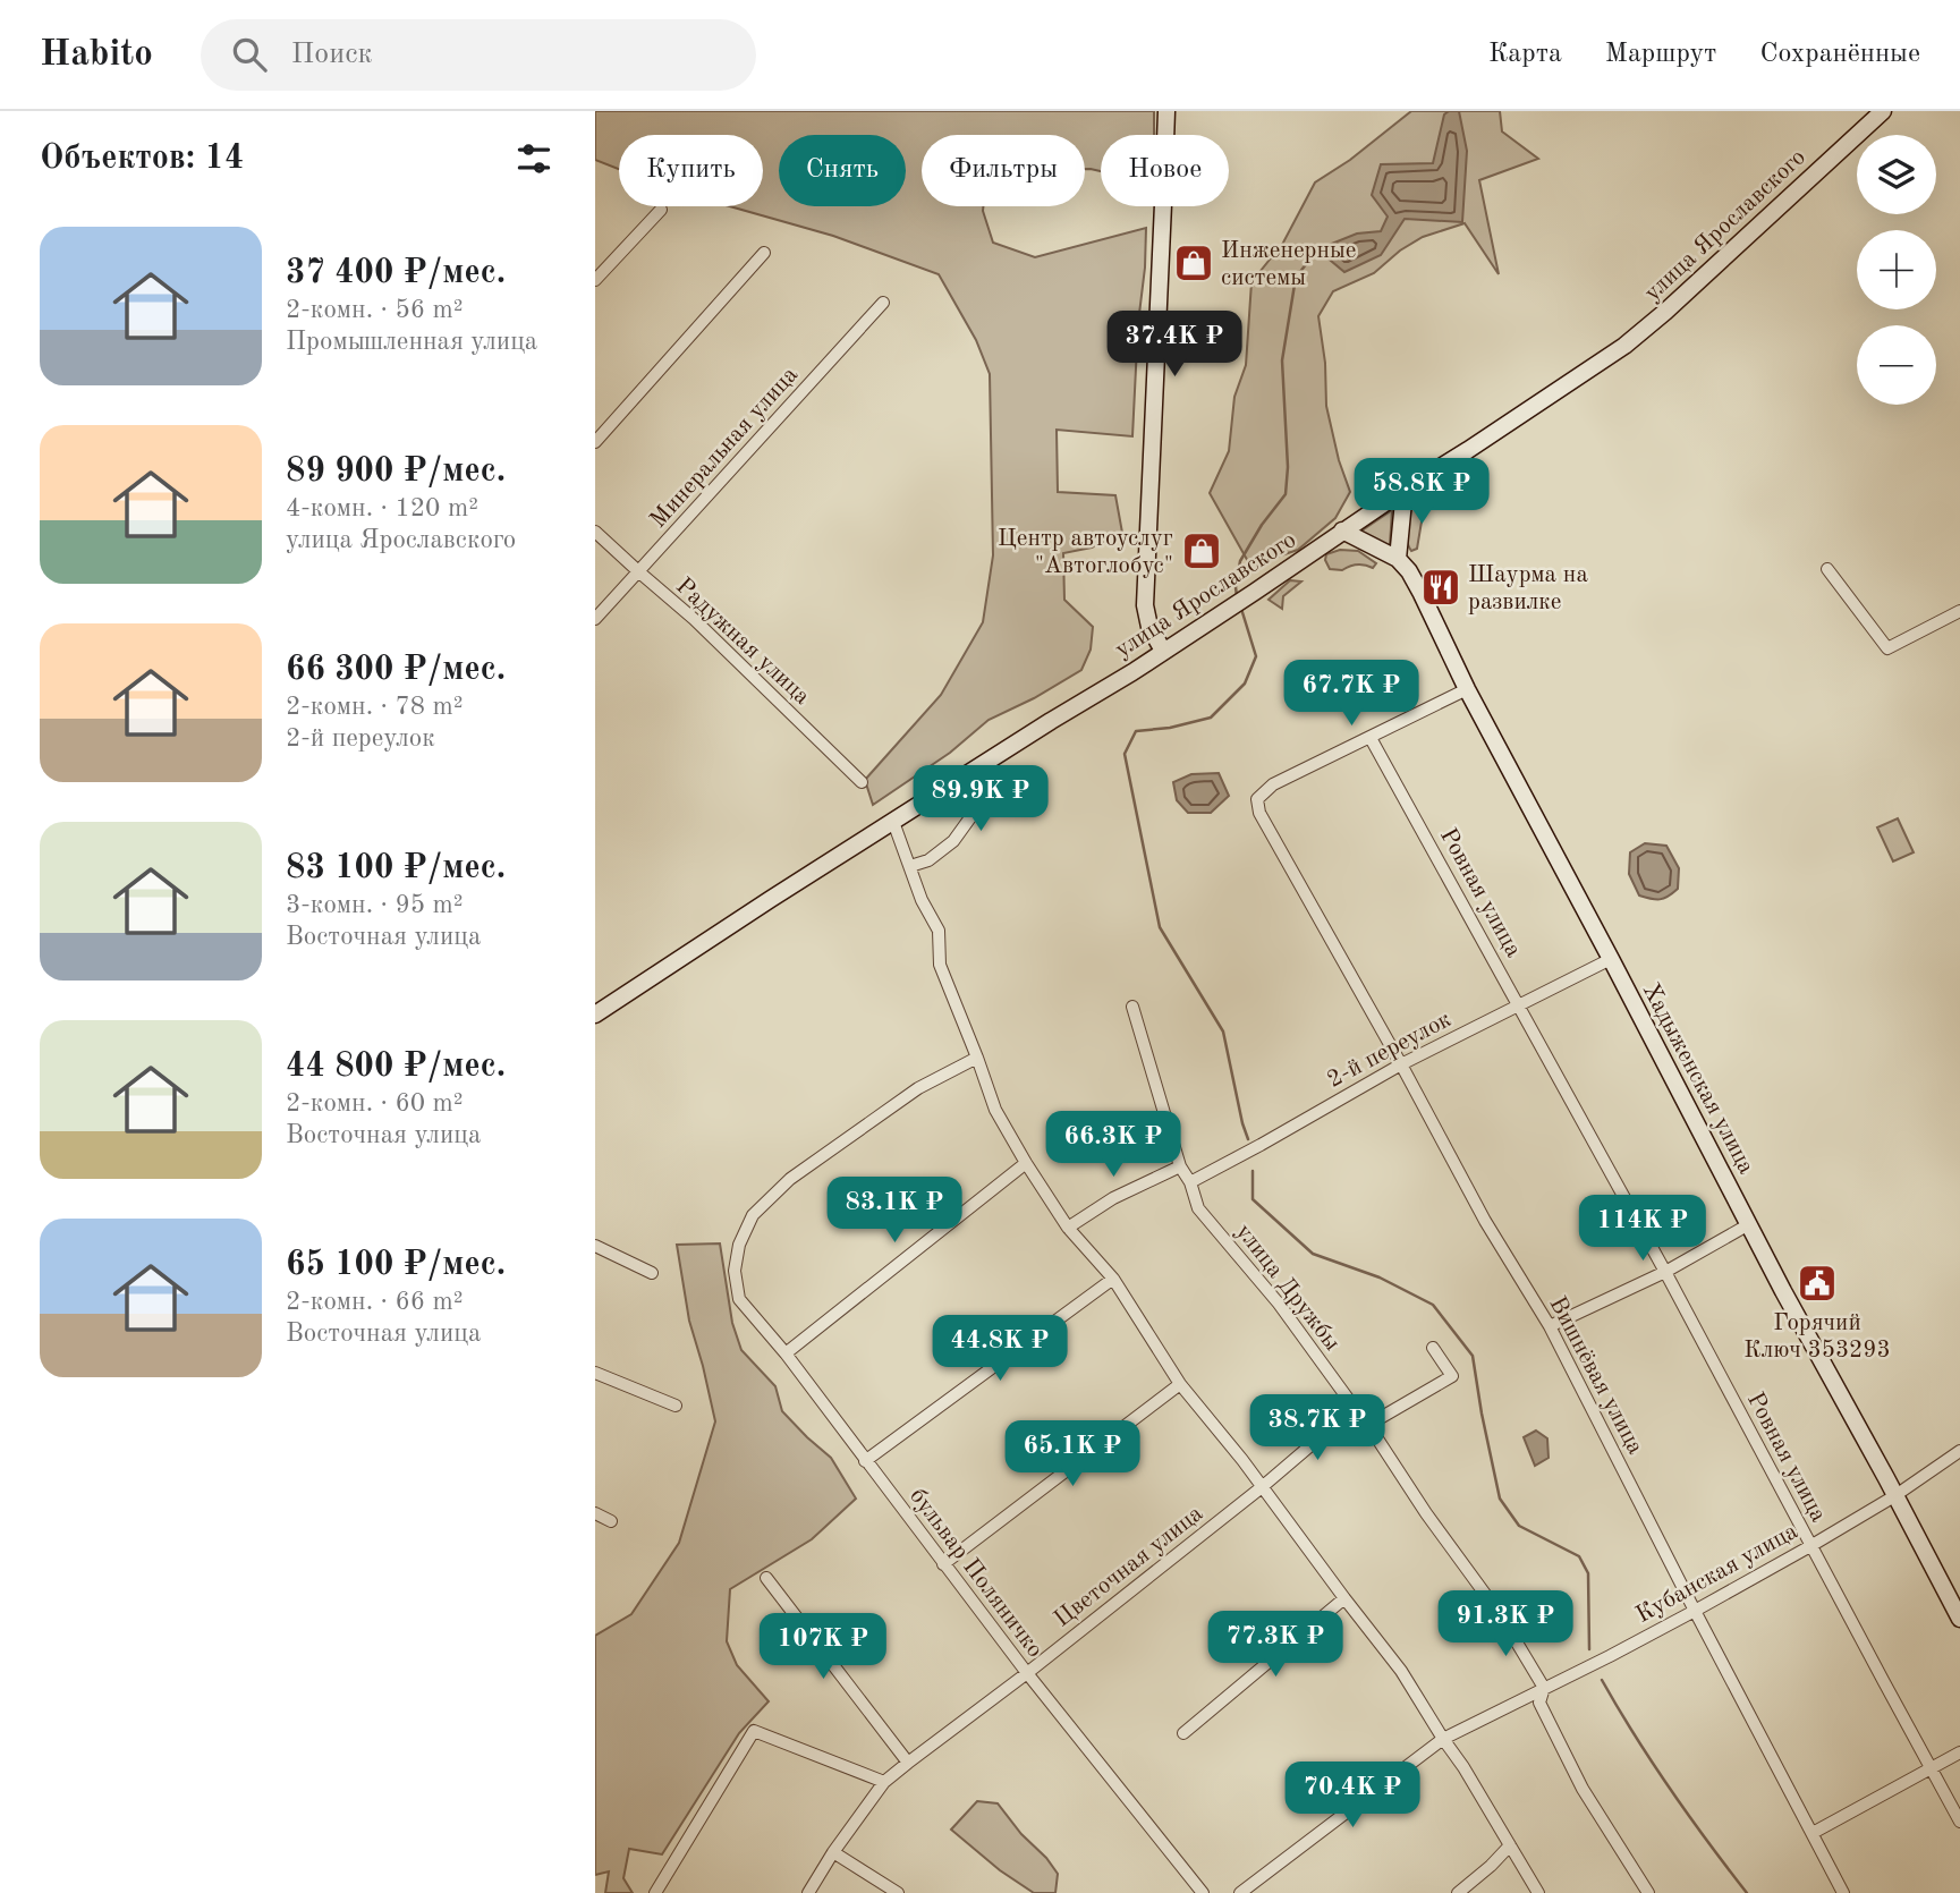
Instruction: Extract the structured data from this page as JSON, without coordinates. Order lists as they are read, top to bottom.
{
  "streets": {
    "main road": ["улица Ярославского", "Хадыженская улица"],
    "street": [
      "Минеральная улица",
      "Радужная улица",
      "Ровная улица",
      "2-й переулок",
      "улица Дружбы",
      "Вишнёвая улица",
      "Цветочная улица",
      "бульвар Поляничко",
      "Кубанская улица"
    ]
  },
  "crossings": [
    ["улица Ярославского", "Хадыженская улица"],
    ["Минеральная улица", "Радужная улица"],
    ["Ровная улица", "2-й переулок"],
    ["Ровная улица", "Вишнёвая улица"],
    ["Ровная улица", "Кубанская улица"],
    ["2-й переулок", "Хадыженская улица"],
    ["2-й переулок", "улица Дружбы"],
    ["2-й переулок", "Вишнёвая улица"],
    ["Хадыженская улица", "Кубанская улица"],
    ["улица Дружбы", "Цветочная улица"],
    ["улица Дружбы", "Кубанская улица"],
    ["Вишнёвая улица", "Кубанская улица"],
    ["Цветочная улица", "бульвар Поляничко"]
  ],
  "places": {
    "shop": ["Инженерные системы", "Центр автоуслуг \"Автоглобус\""],
    "restaurant": ["Шаурма на развилке"],
    "public building": ["Горячий Ключ 353293"]
  },
  "page": {
    "header": "Habito",
    "search": "Поиск",
    "nav": ["Карта", "Маршрут", "Сохранённые"],
    "heading": "Объектов: 14",
    "map_buttons": ["+", "−"],
    "chip": [
      "Купить",
      "Снять",
      "Фильтры",
      "Новое"
    ],
    "list": [
      {
        "name": "37 400 ₽/мес.",
        "note": "2-комн. · 56 m² · Промышленная улица"
      },
      {
        "name": "89 900 ₽/мес.",
        "note": "4-комн. · 120 m² · улица Ярославского"
      },
      {
        "name": "66 300 ₽/мес.",
        "note": "2-комн. · 78 m² · 2-й переулок"
      },
      {
        "name": "83 100 ₽/мес.",
        "note": "3-комн. · 95 m² · Восточная улица"
      },
      {
        "name": "44 800 ₽/мес.",
        "note": "2-комн. · 60 m² · Восточная улица"
      },
      {
        "name": "65 100 ₽/мес.",
        "note": "2-комн. · 66 m² · Восточная улица"
      }
    ],
    "price": [
      "37.4K ₽",
      "58.8K ₽",
      "67.7K ₽",
      "89.9K ₽",
      "66.3K ₽",
      "83.1K ₽",
      "114K ₽",
      "44.8K ₽",
      "38.7K ₽",
      "65.1K ₽",
      "91.3K ₽",
      "77.3K ₽",
      "107K ₽",
      "70.4K ₽"
    ]
  }
}
